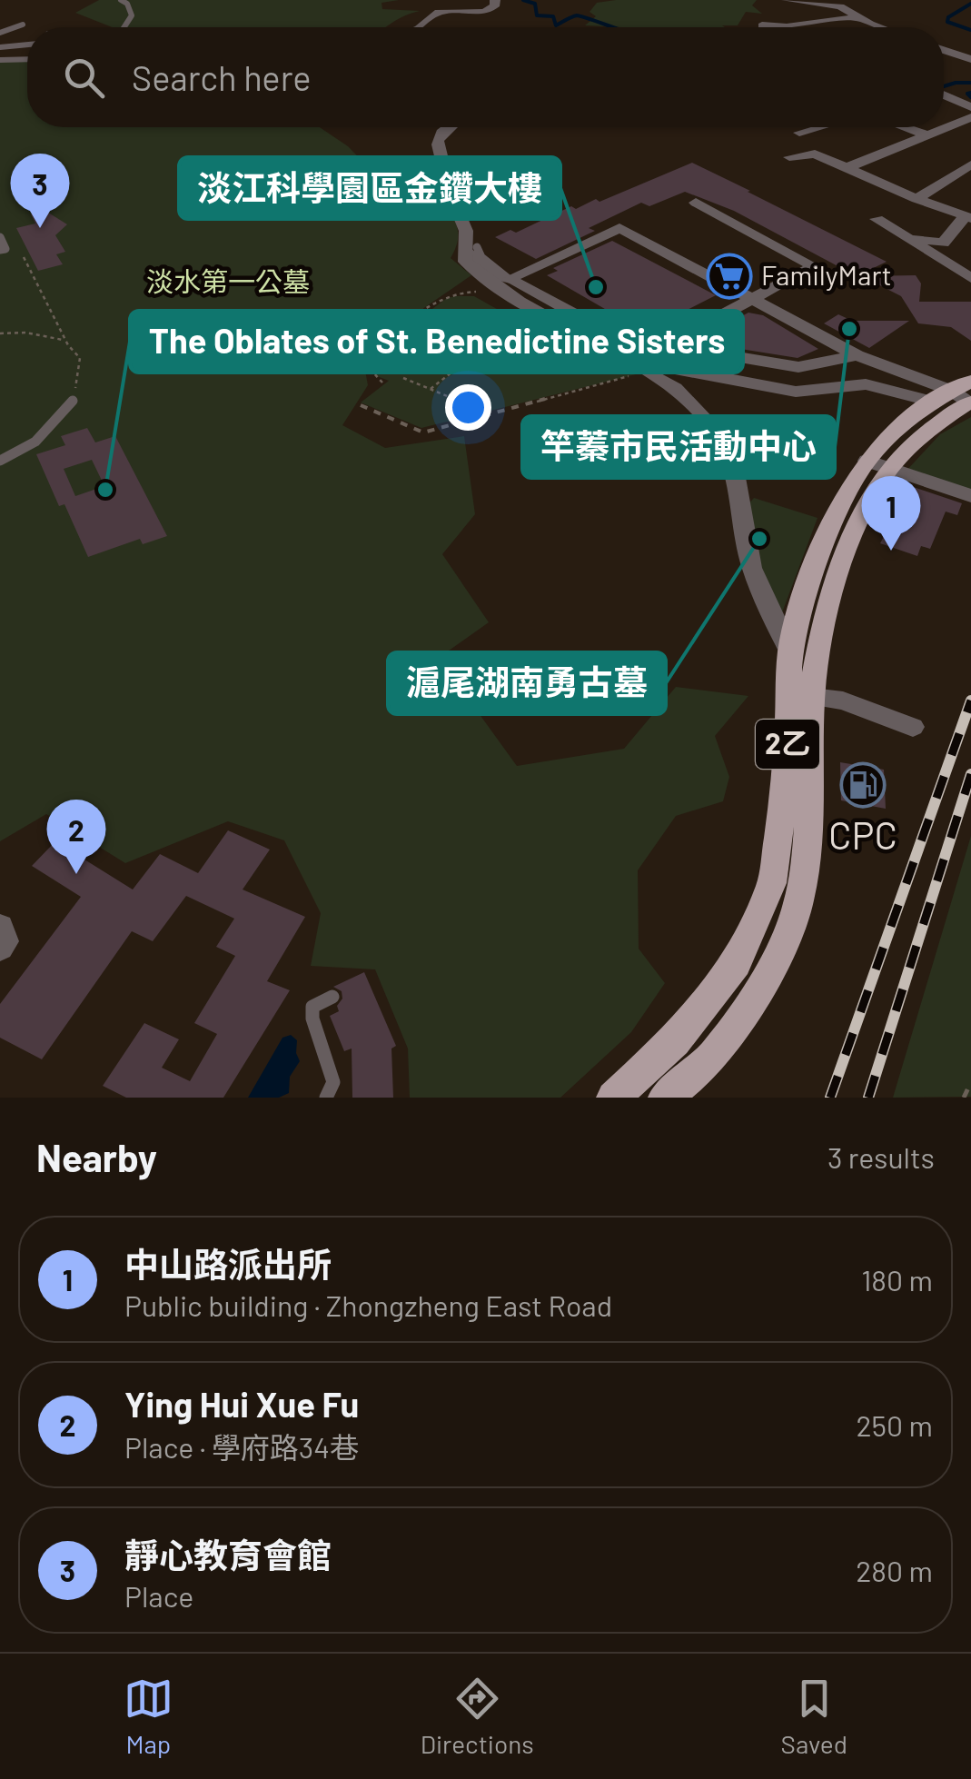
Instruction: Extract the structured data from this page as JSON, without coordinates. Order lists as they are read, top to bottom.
{
  "streets": {
    "main road": ["2乙"]
  },
  "parks": ["淡水第一公墓"],
  "places": {
    "supermarket": ["FamilyMart"],
    "other": [
      "淡江科學園區金鑽大樓",
      "竿蓁市民活動中心",
      "The Oblates of St. Benedictine Sisters",
      "滬尾湖南勇古墓"
    ],
    "fuel station": ["CPC"]
  },
  "page": {
    "search": "Search here",
    "pins": ["3", "1", "2"],
    "heading": ["Nearby", "3 results"],
    "list": [
      {
        "mark": "1",
        "name": "中山路派出所",
        "note": "Public building · Zhongzheng East Road",
        "value": "180 m"
      },
      {
        "mark": "2",
        "name": "Ying Hui Xue Fu",
        "note": "Place · 學府路34巷",
        "value": "250 m"
      },
      {
        "mark": "3",
        "name": "靜心教育會館",
        "note": "Place",
        "value": "280 m"
      }
    ],
    "nav": ["Map", "Directions", "Saved"]
  }
}
